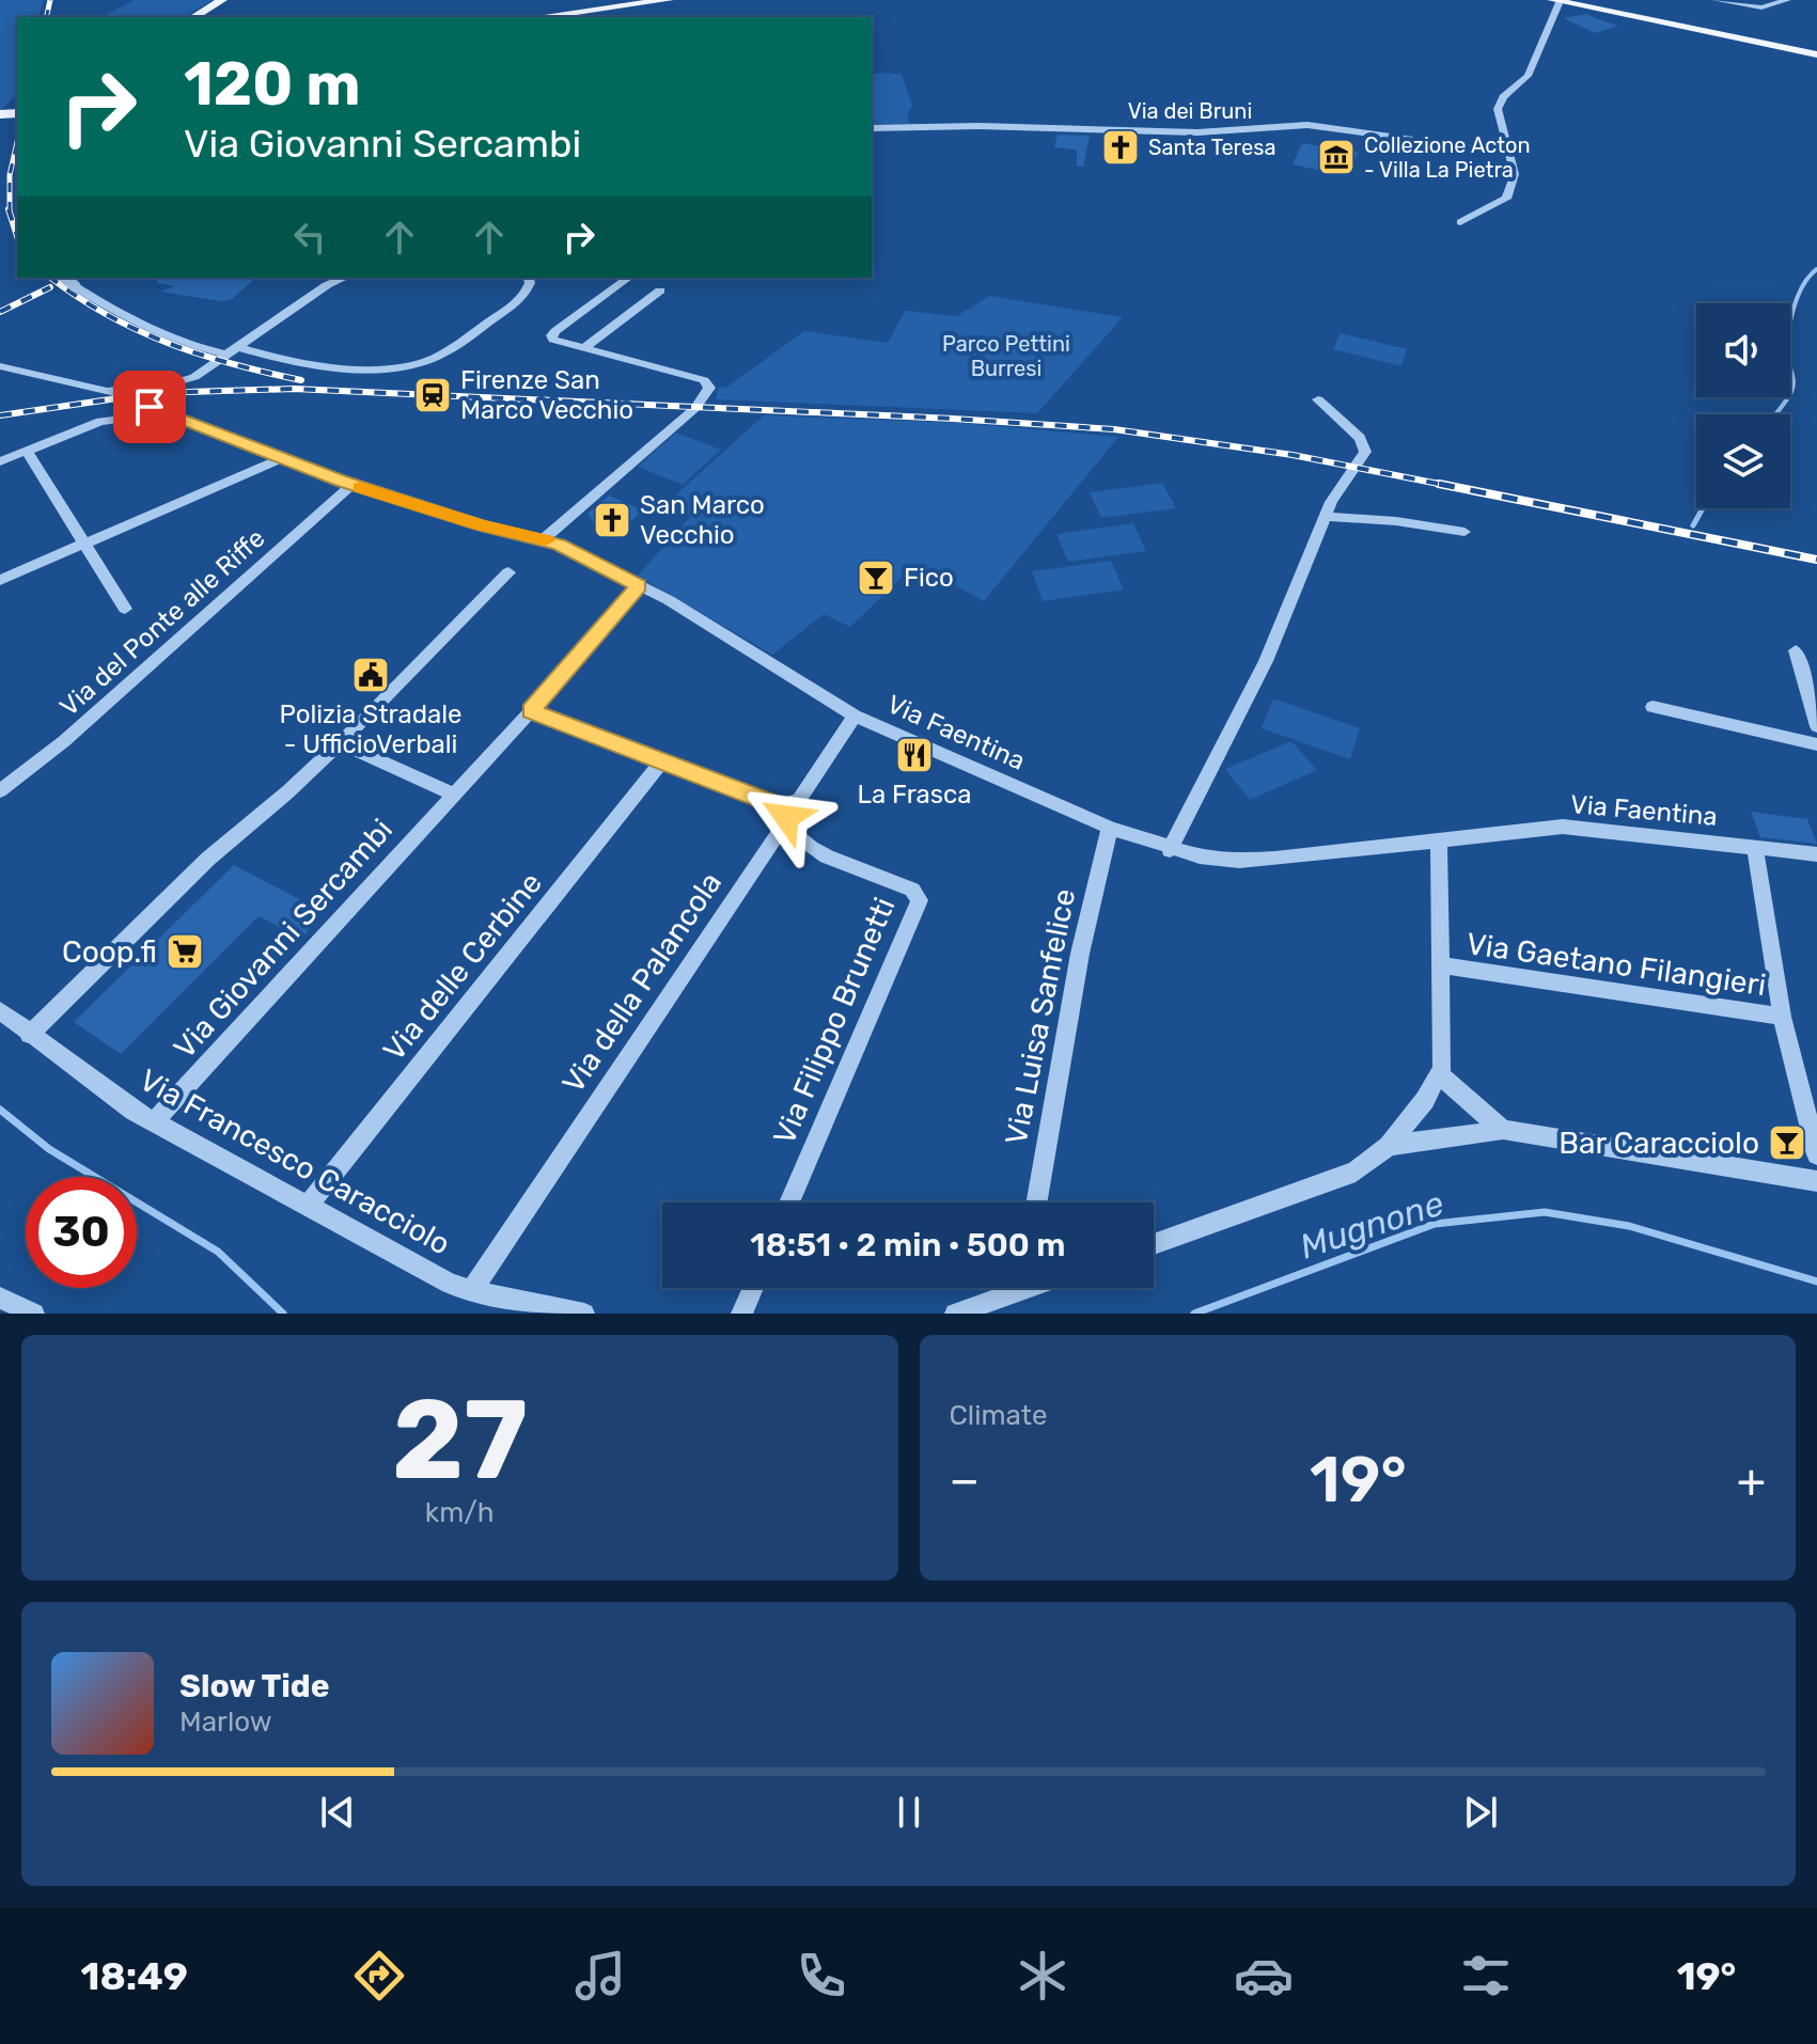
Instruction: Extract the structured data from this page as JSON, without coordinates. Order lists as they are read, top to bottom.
{
  "streets": {
    "street": [
      "Via dei Bruni",
      "Via del Ponte alle Riffe",
      "Via Faentina",
      "Via Giovanni Sercambi",
      "Via Gaetano Filangieri",
      "Via delle Cerbine",
      "Via della Palancola",
      "Via Luisa Sanfelice",
      "Via Filippo Brunetti",
      "Via Francesco Caracciolo"
    ]
  },
  "crossings": [
    ["Via del Ponte alle Riffe", "Via Faentina"],
    ["Via Faentina", "Via Giovanni Sercambi"],
    ["Via Faentina", "Via della Palancola"],
    ["Via Faentina", "Via Luisa Sanfelice"],
    ["Via Giovanni Sercambi", "Via Francesco Caracciolo"],
    ["Via delle Cerbine", "Via Francesco Caracciolo"],
    ["Via della Palancola", "Via Filippo Brunetti"],
    ["Via della Palancola", "Via Francesco Caracciolo"]
  ],
  "water": ["Mugnone"],
  "parks": ["Parco Pettini Burresi"],
  "places": {
    "church": ["Santa Teresa", "San Marco Vecchio"],
    "museum": ["Collezione Acton - Villa La Pietra"],
    "station": ["Firenze San Marco Vecchio"],
    "bar": ["Fico", "Bar Caracciolo"],
    "public building": ["Polizia Stradale - UfficioVerbali"],
    "restaurant": ["La Frasca"],
    "supermarket": ["Coop.fi"]
  },
  "page": {
    "turn": ["120 m", "Via Giovanni Sercambi"],
    "limit": "30",
    "trip": "18:51 · 2 min · 500 m",
    "tile": [
      ["27", "km/h"],
      "Climate"
    ],
    "heat": ["−", "19°", "+"],
    "song": ["Slow Tide", "Marlow"],
    "tabs": ["18:49", "19°"]
  }
}
